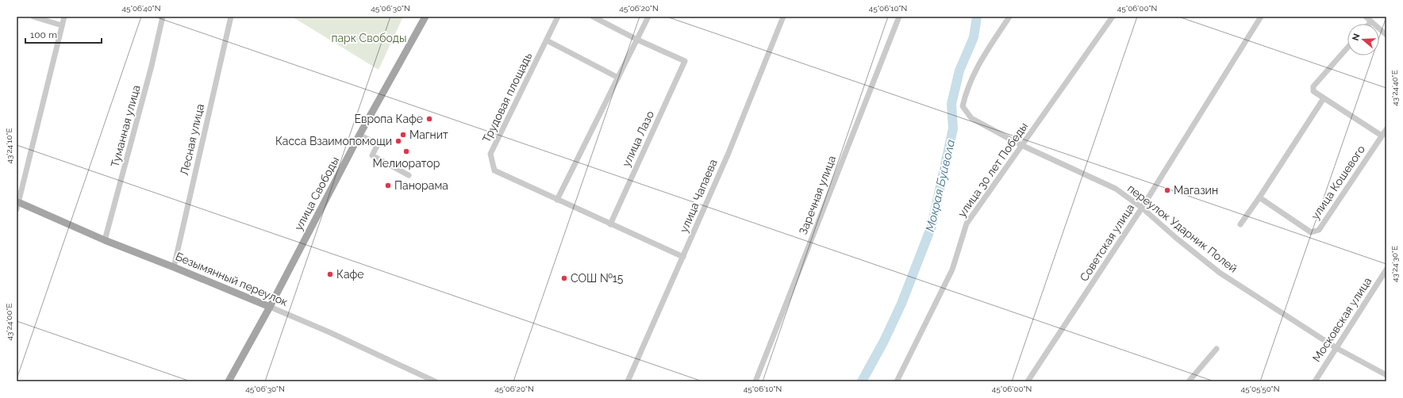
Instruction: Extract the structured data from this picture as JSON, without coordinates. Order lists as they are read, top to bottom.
{
  "streets": {
    "main road": ["улица Свободы", "Безымянный переулок"],
    "street": [
      "Трудовая площадь",
      "Туманная улица",
      "улица Лазо",
      "Лесная улица",
      "улица 30 лет Победы",
      "улица Кошевого",
      "Заречная улица",
      "улица Чапаева",
      "переулок Ударник Полей",
      "Советская улица",
      "Московская улица"
    ]
  },
  "crossings": [
    ["Трудовая площадь", "улица Лазо"],
    ["Трудовая площадь", "улица Чапаева"],
    ["Туманная улица", "Безымянный переулок"],
    ["Лесная улица", "Безымянный переулок"],
    ["улица 30 лет Победы", "переулок Ударник Полей"],
    ["улица Свободы", "Безымянный переулок"],
    ["переулок Ударник Полей", "Советская улица"],
    ["переулок Ударник Полей", "Московская улица"]
  ],
  "water": ["Мокрая Буйвола"],
  "parks": ["парк Свободы"],
  "places": [
    "Европа Кафе",
    "Магнит",
    "Касса Взаимопомощи",
    "Мелиоратор",
    "Панорама",
    "Магазин",
    "Кафе",
    "СОШ №15"
  ],
  "scale_bar": "100 m",
  "north": "left",
  "coordinates": [
    "45°06'40\"N",
    "45°06'30\"N",
    "45°06'20\"N",
    "45°06'10\"N",
    "45°06'00\"N",
    "43°24'40\"E",
    "43°24'10\"E",
    "43°24'30\"E",
    "43°24'00\"E",
    "45°05'50\"N"
  ]
}
